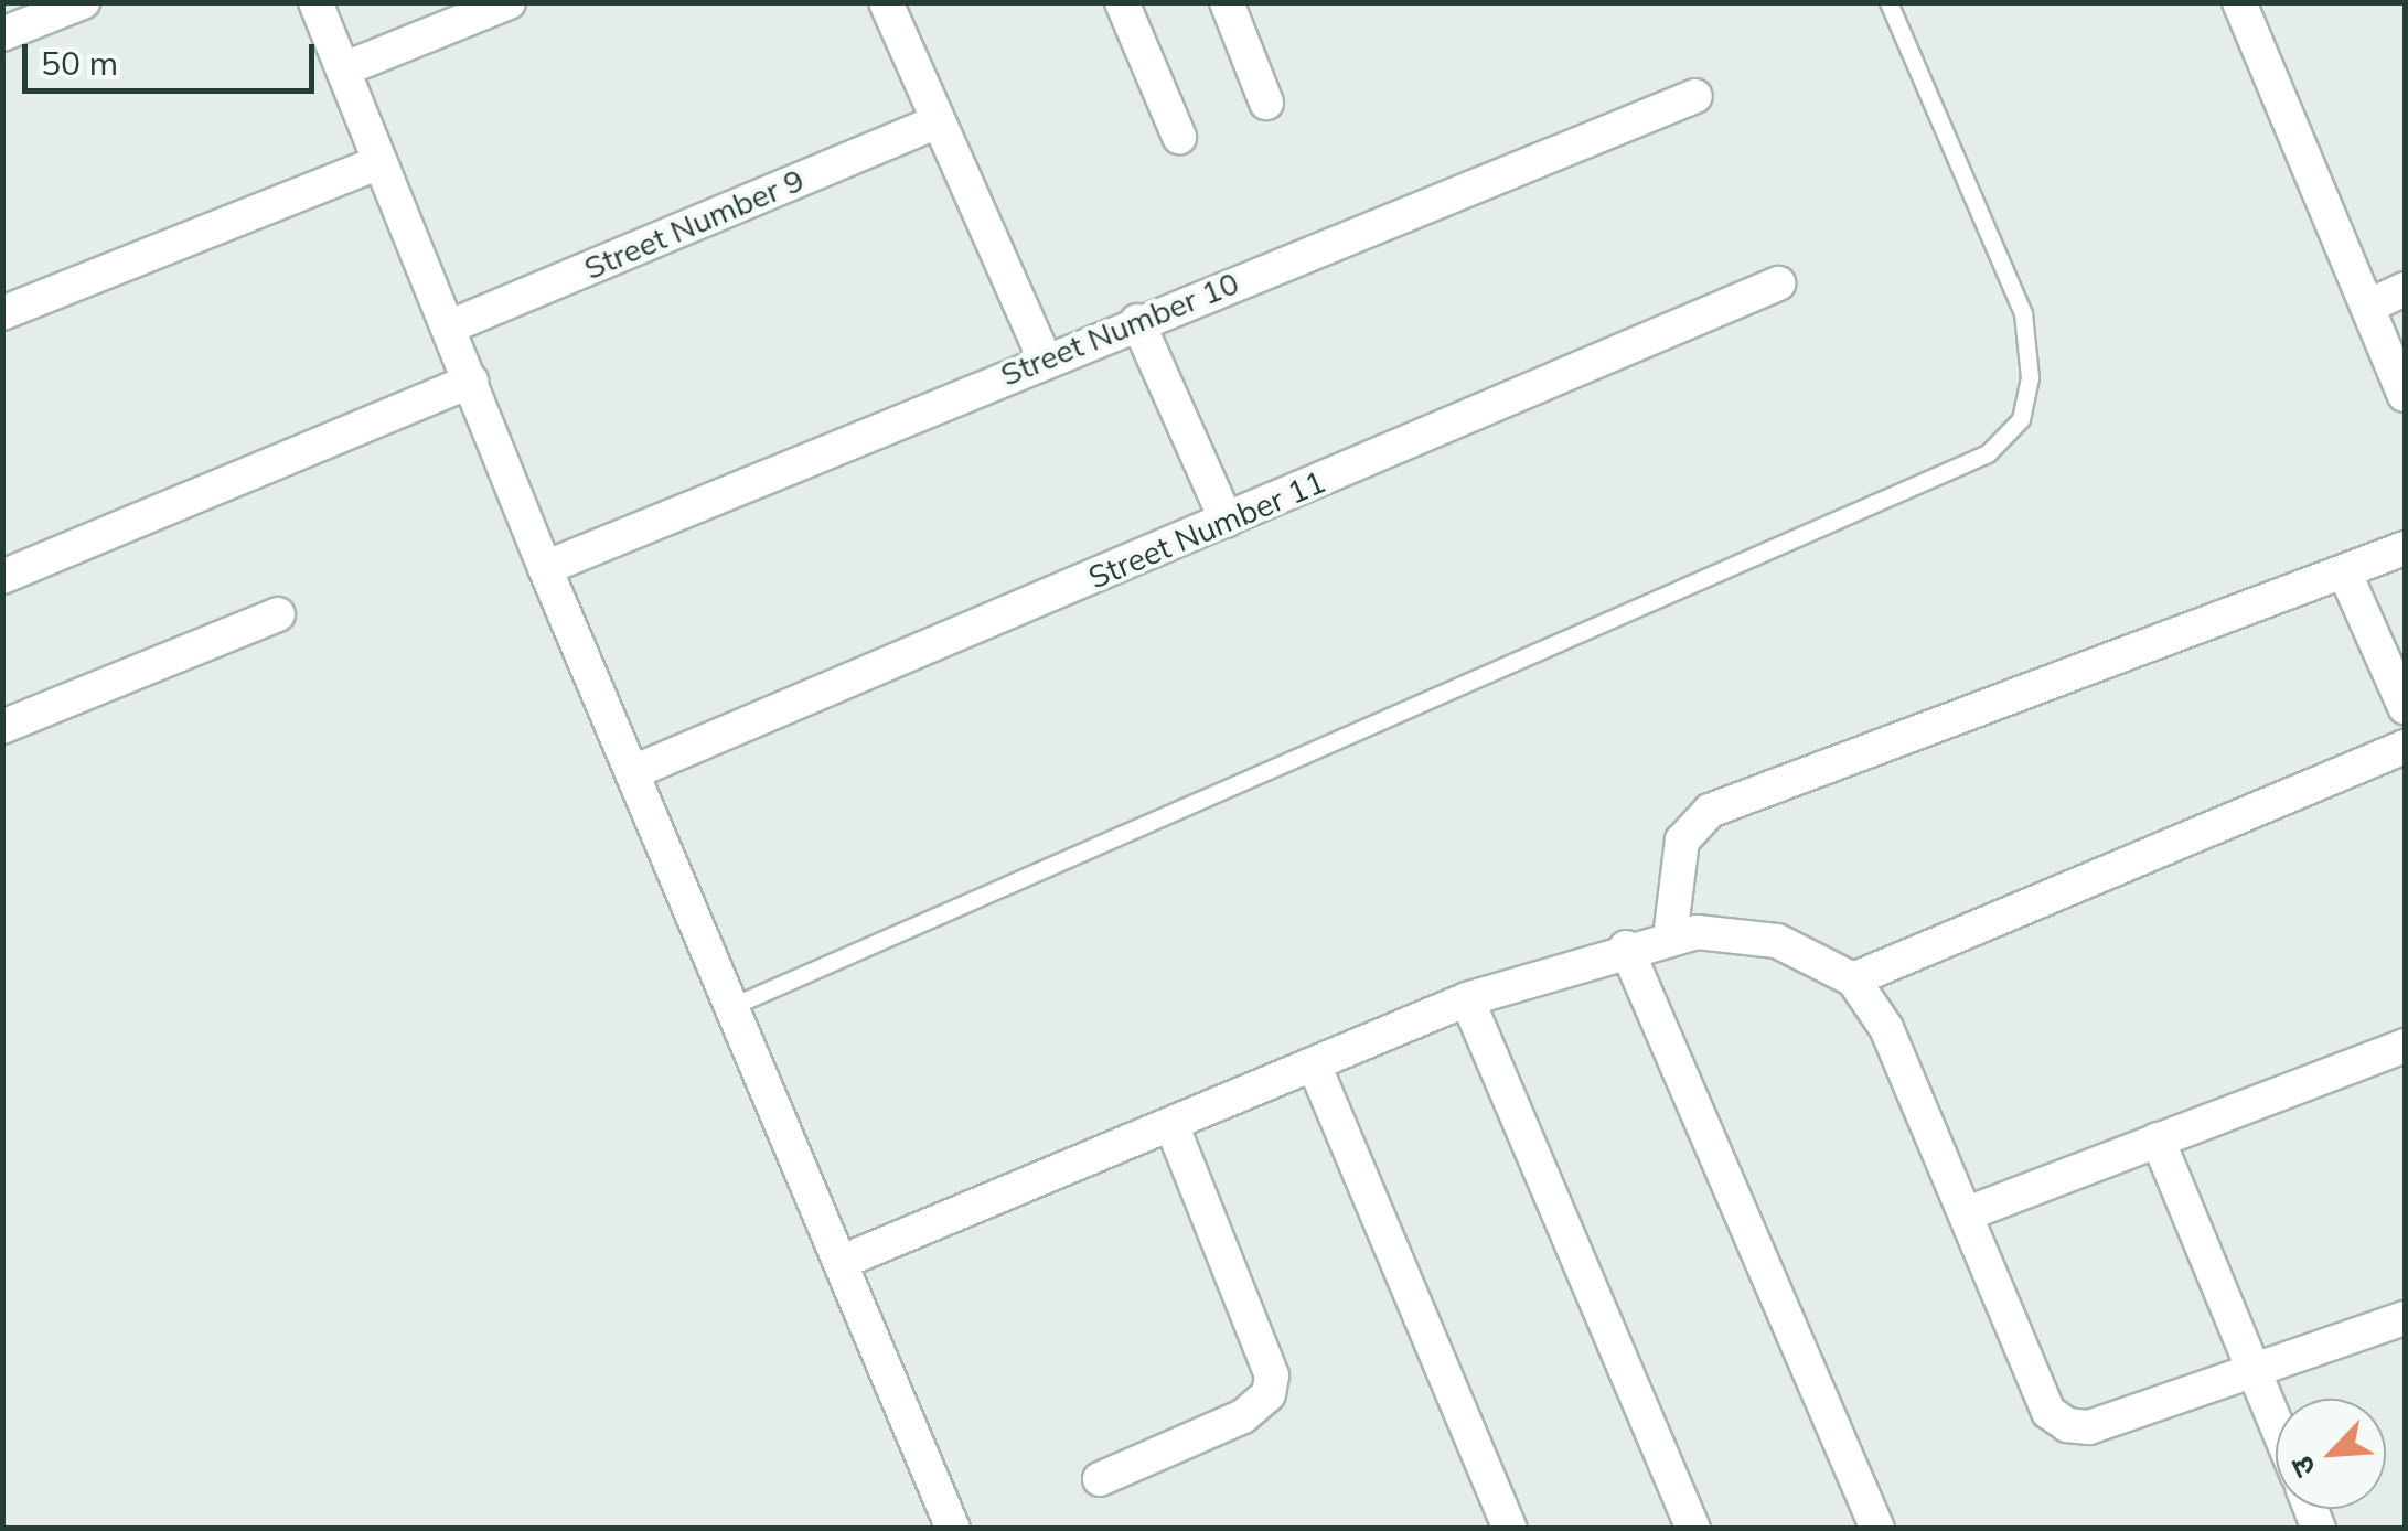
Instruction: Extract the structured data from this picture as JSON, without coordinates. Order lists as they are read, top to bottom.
{
  "streets": {
    "street": ["Street Number 9", "Street Number 10", "Street Number 11"]
  },
  "scale_bar": "50 m",
  "north": "bottom left"
}
